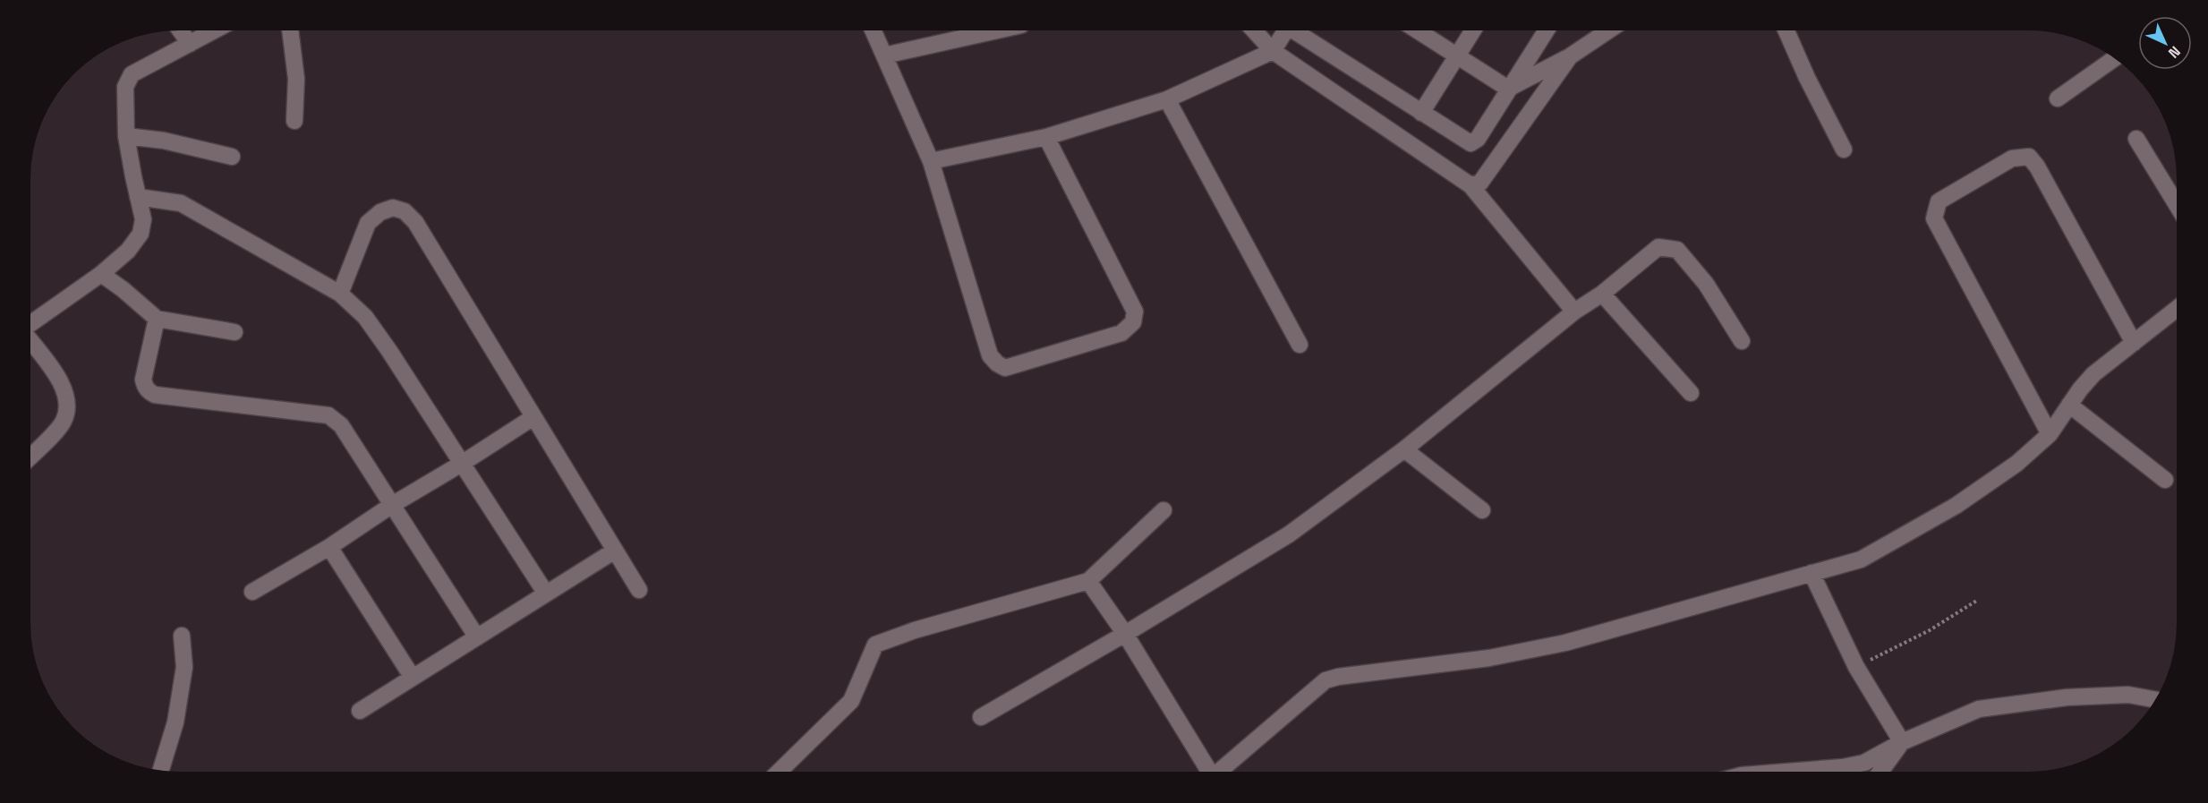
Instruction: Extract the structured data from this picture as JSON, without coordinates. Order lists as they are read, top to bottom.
{
  "north": "bottom right"
}
